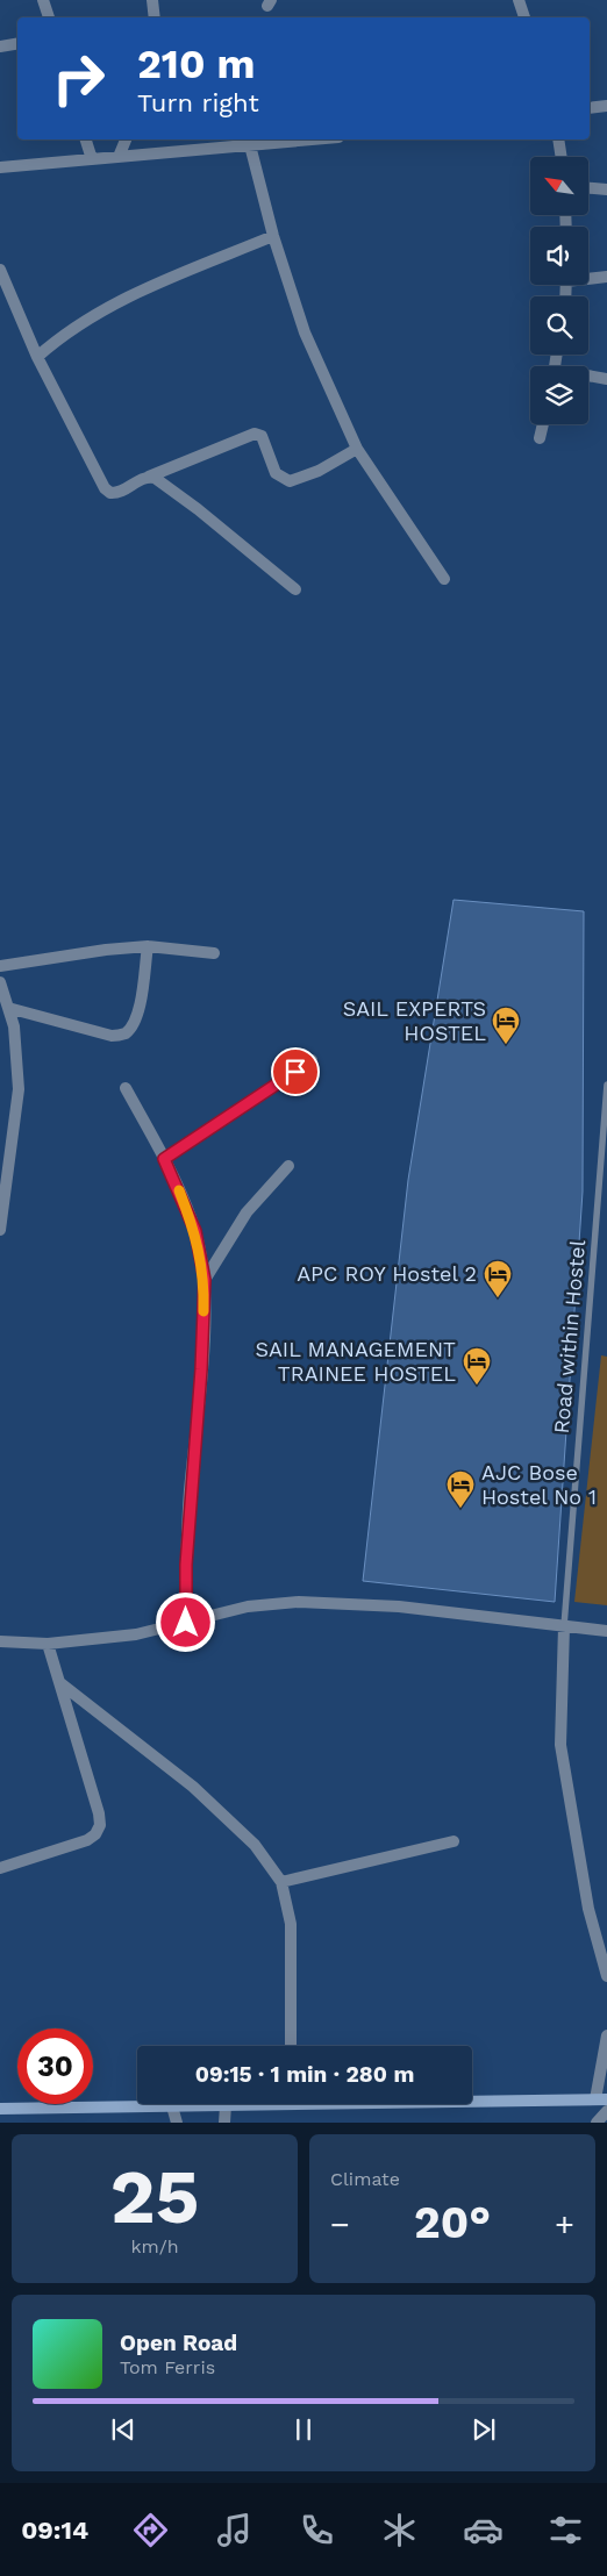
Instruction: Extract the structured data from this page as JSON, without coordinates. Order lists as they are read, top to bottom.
{
  "streets": {
    "lane": ["Road within Hostel"]
  },
  "places": {
    "hotel": [
      "SAIL EXPERTS HOSTEL",
      "APC ROY Hostel 2",
      "SAIL MANAGEMENT TRAINEE HOSTEL",
      "AJC Bose Hostel No 1"
    ]
  },
  "north": "top left",
  "page": {
    "turn": ["210 m", "Turn right"],
    "limit": "30",
    "trip": "09:15 · 1 min · 280 m",
    "tile": [
      ["25", "km/h"],
      "Climate"
    ],
    "heat": ["−", "20°", "+"],
    "song": ["Open Road", "Tom Ferris"],
    "tabs": "09:14"
  }
}
